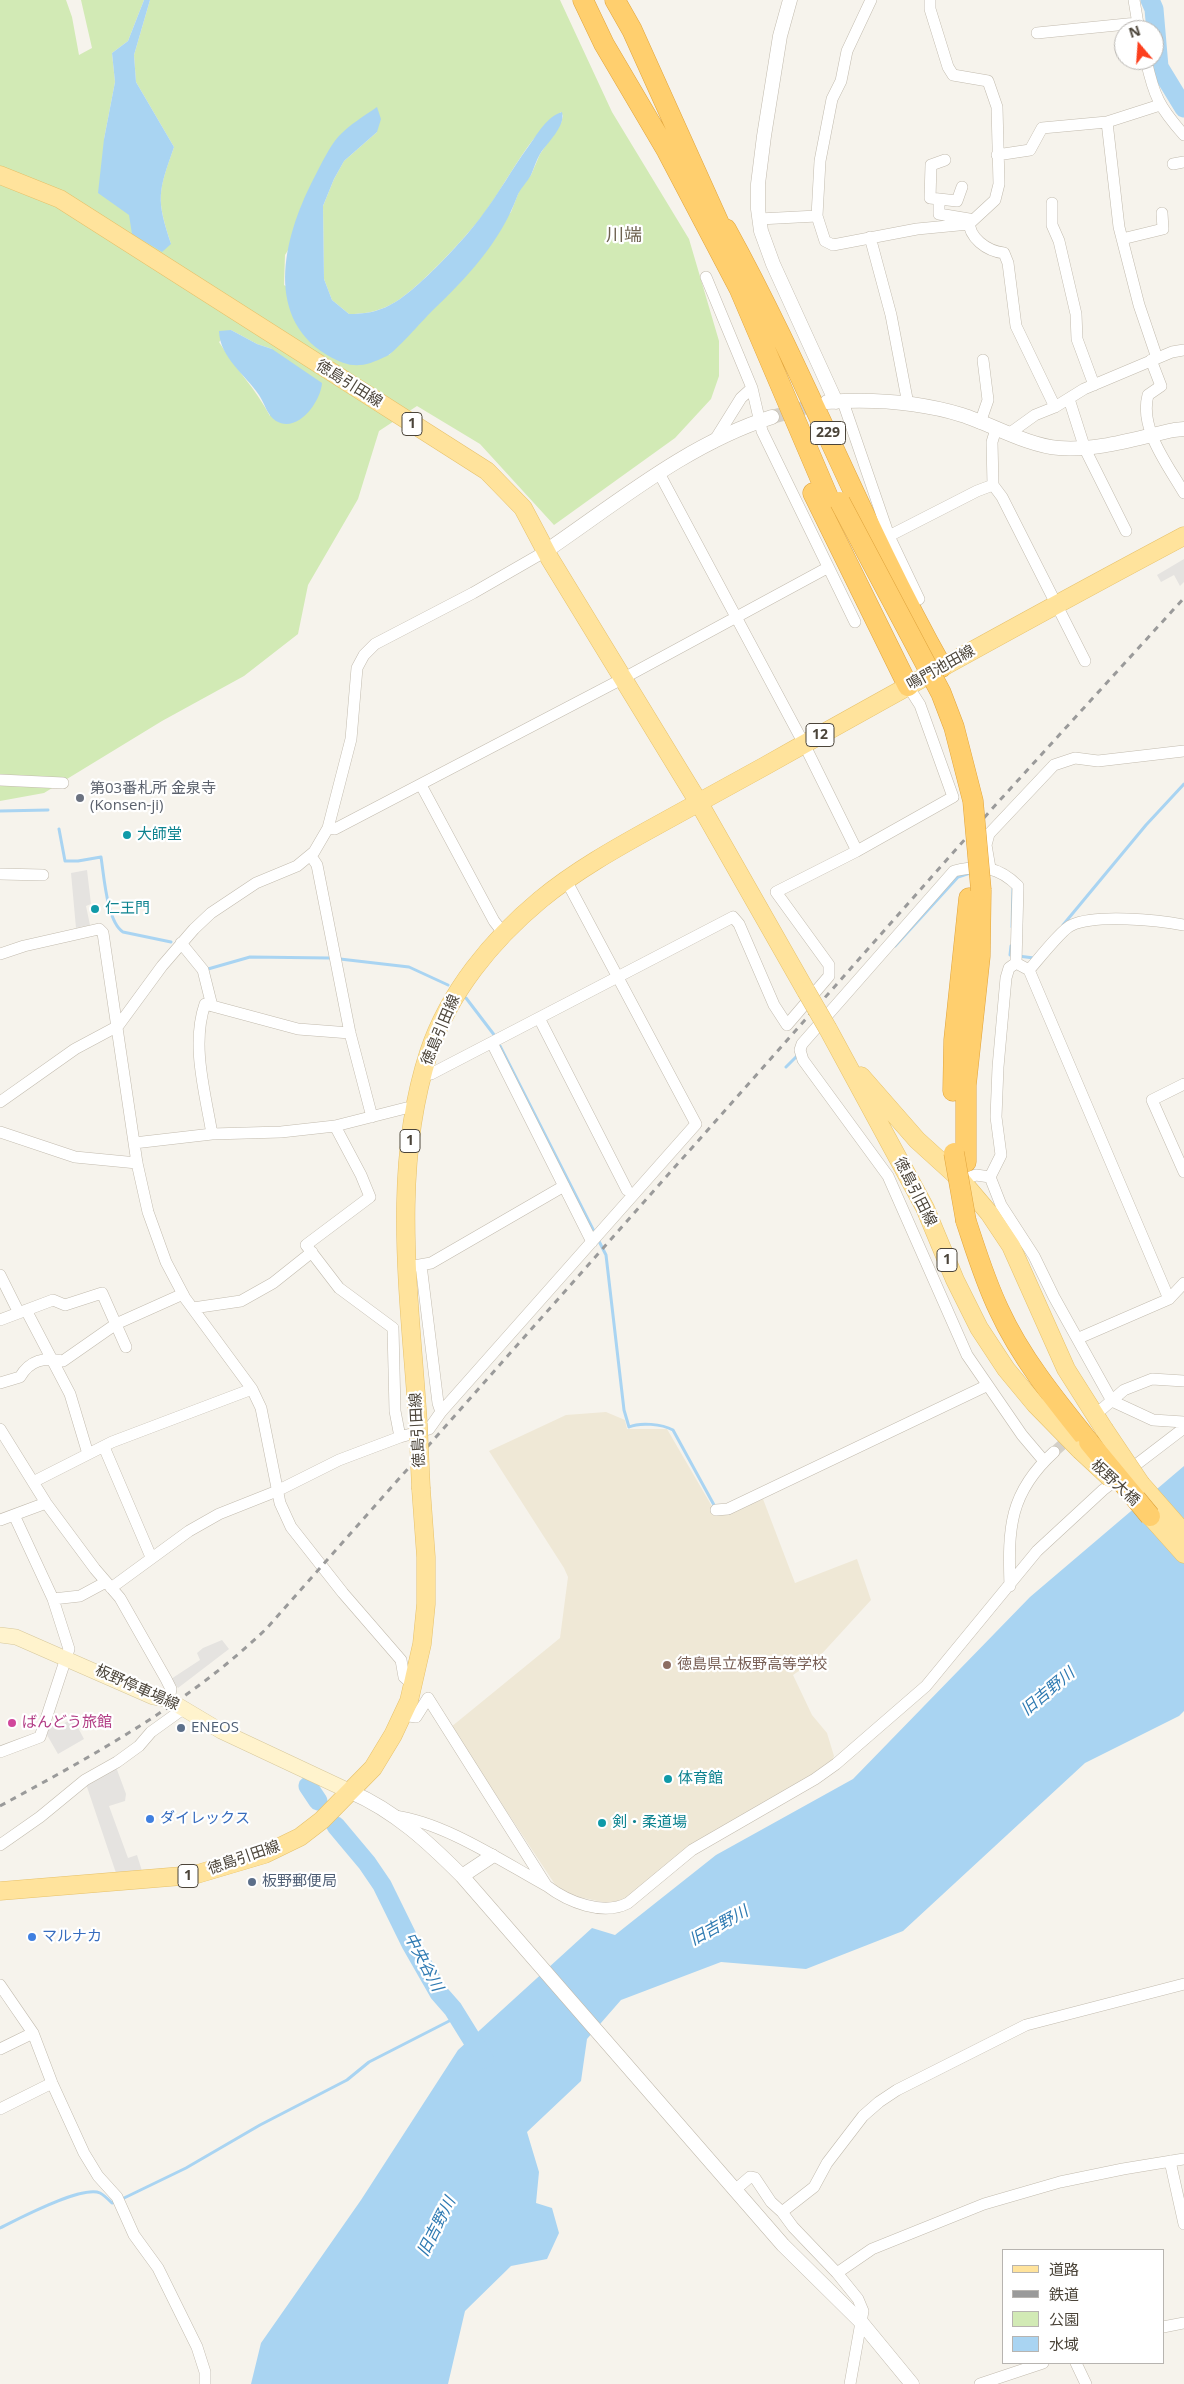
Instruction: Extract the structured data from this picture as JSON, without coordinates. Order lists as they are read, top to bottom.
{
  "streets": {
    "highway": ["229"],
    "main road": [
      "徳島引田線",
      "1",
      "鳴門池田線",
      "12",
      "板野停車場線"
    ]
  },
  "crossings": [
    ["徳島引田線", "鳴門池田線"],
    ["徳島引田線", "板野停車場線"],
    ["229", "鳴門池田線"]
  ],
  "districts": ["川端"],
  "water": ["旧吉野川", "中央谷川"],
  "places": [
    "第03番札所 金泉寺 (Konsen-ji)",
    "大師堂",
    "仁王門",
    "徳島県立板野高等学校",
    "ばんどう旅館",
    "ENEOS",
    "体育館",
    "ダイレックス",
    "剣・柔道場",
    "板野郵便局",
    "マルナカ"
  ],
  "legend": [
    "道路",
    "鉄道",
    "公園",
    "水域"
  ],
  "north": "top"
}
